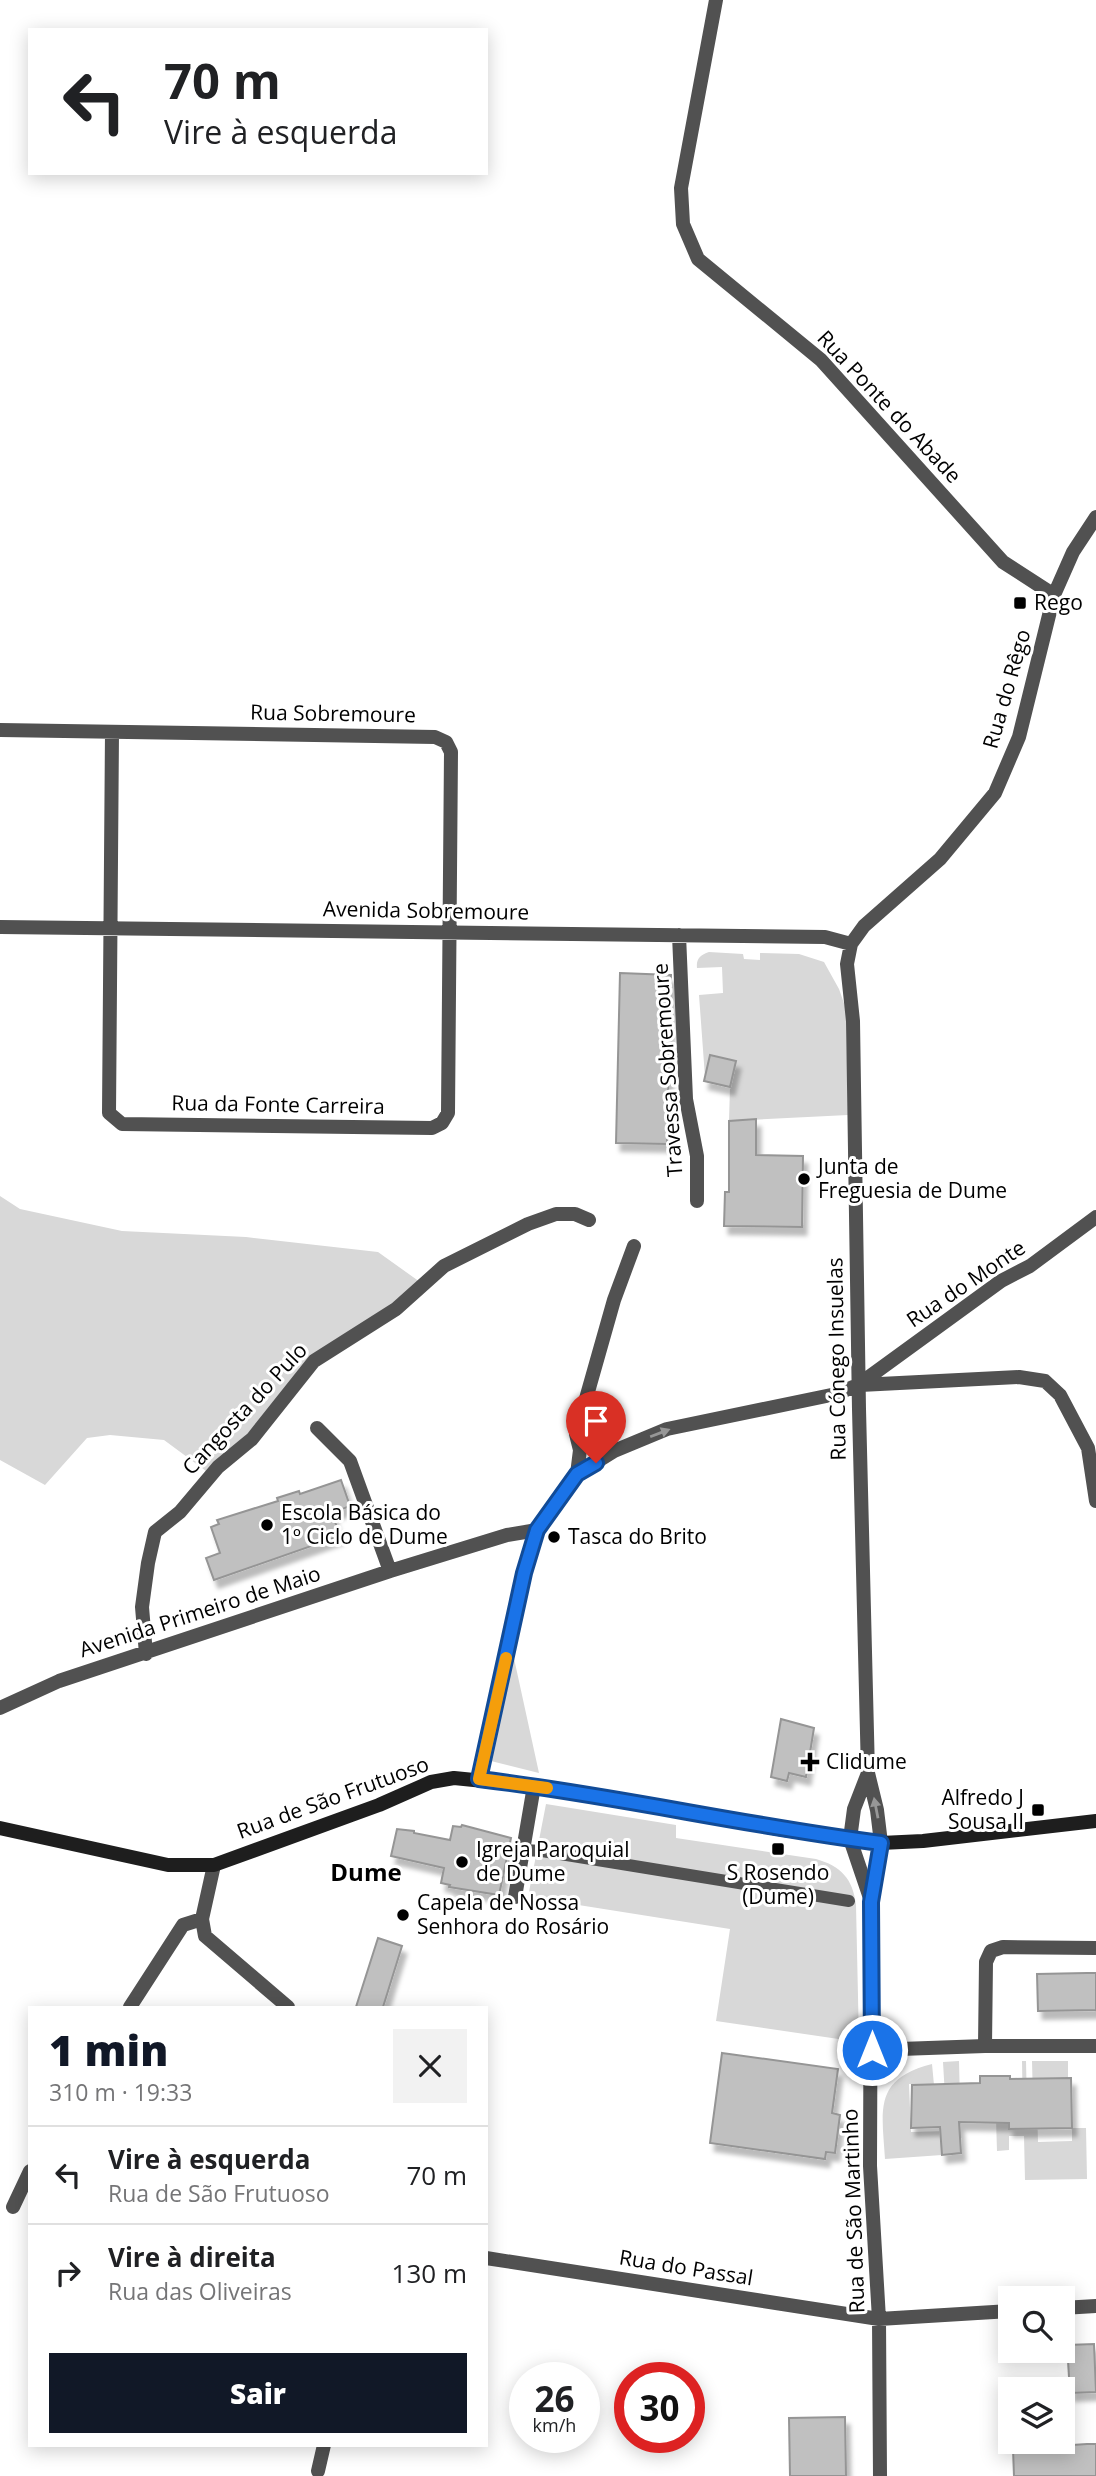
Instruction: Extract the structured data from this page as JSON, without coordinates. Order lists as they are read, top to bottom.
{
  "streets": {
    "street": [
      "Rua Ponte do Abade",
      "Rua do Rêgo",
      "Rua Sobremoure",
      "Avenida Sobremoure",
      "Travessa Sobremoure",
      "Rua da Fonte Carreira",
      "Rua do Monte",
      "Rua Cónego Insuelas",
      "Cangosta do Pulo",
      "Avenida Primeiro de Maio",
      "Rua de São Frutuoso",
      "Rua de São Martinho",
      "Rua do Passal"
    ]
  },
  "crossings": [
    ["Rua Ponte do Abade", "Rua do Rêgo"],
    ["Rua do Rêgo", "Avenida Sobremoure"],
    ["Rua do Rêgo", "Rua Cónego Insuelas"],
    ["Rua Sobremoure", "Avenida Sobremoure"],
    ["Rua Sobremoure", "Rua da Fonte Carreira"],
    ["Avenida Sobremoure", "Travessa Sobremoure"],
    ["Avenida Sobremoure", "Rua da Fonte Carreira"],
    ["Avenida Sobremoure", "Rua Cónego Insuelas"],
    ["Rua do Monte", "Rua Cónego Insuelas"],
    ["Rua Cónego Insuelas", "Rua de São Frutuoso"],
    ["Rua Cónego Insuelas", "Rua de São Martinho"],
    ["Cangosta do Pulo", "Avenida Primeiro de Maio"],
    ["Rua de São Frutuoso", "Rua de São Martinho"],
    ["Rua de São Martinho", "Rua do Passal"]
  ],
  "districts": ["Dume"],
  "places": {
    "transit": ["Rego", "Alfredo J Sousa II", "S Rosendo (Dume)"],
    "other": [
      "Junta de Freguesia de Dume",
      "Escola Básica do 1º Ciclo de Dume",
      "Tasca do Brito",
      "Igreja Paroquial de Dume",
      "Capela de Nossa Senhora do Rosário"
    ],
    "health": ["Clidume"]
  },
  "page": {
    "turn": ["70 m", "Vire à esquerda"],
    "heading": ["1 min", "310 m · 19:33"],
    "list": [
      {
        "name": "Vire à esquerda",
        "note": "Rua de São Frutuoso",
        "value": "70 m"
      },
      {
        "name": "Vire à direita",
        "note": "Rua das Oliveiras",
        "value": "130 m"
      }
    ],
    "buttons": "Sair",
    "speed": "26 km/h",
    "limit": "30"
  }
}
